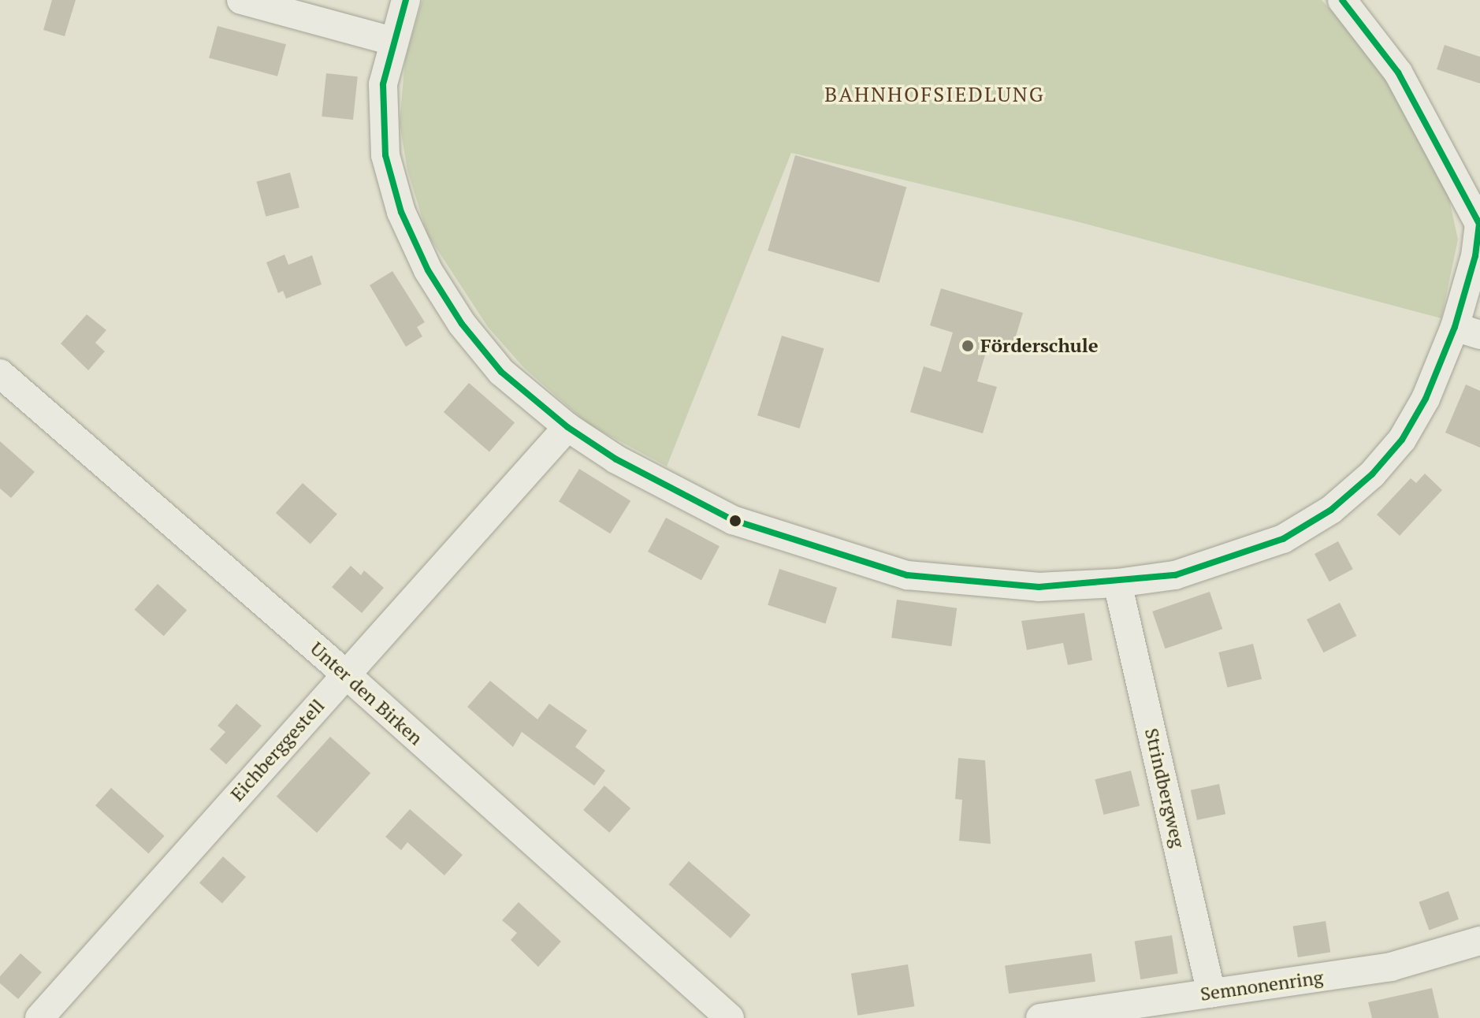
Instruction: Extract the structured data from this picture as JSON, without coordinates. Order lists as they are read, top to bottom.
{
  "streets": {
    "street": [
      "Unter den Birken",
      "Eichberggestell",
      "Strindbergweg",
      "Semnonenring"
    ]
  },
  "crossings": [
    ["Unter den Birken", "Eichberggestell"],
    ["Strindbergweg", "Semnonenring"]
  ],
  "districts": ["BAHNHOFSIEDLUNG"],
  "places": ["Förderschule"]
}
